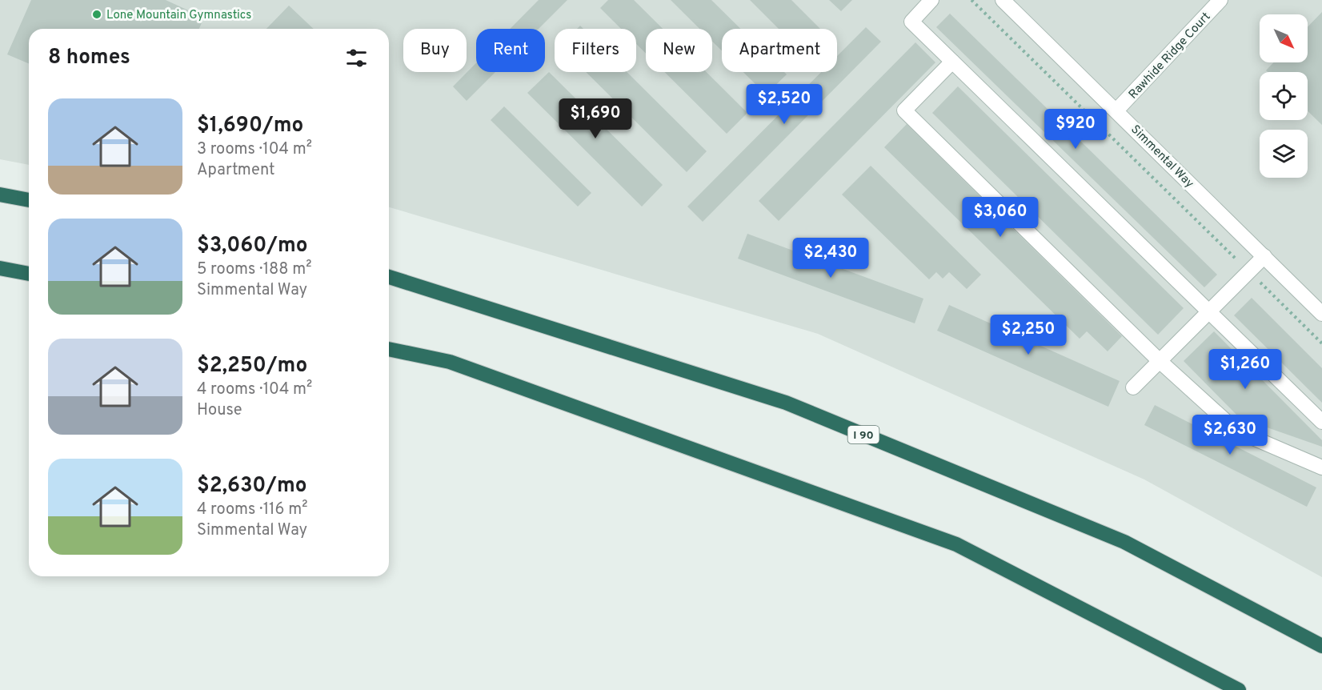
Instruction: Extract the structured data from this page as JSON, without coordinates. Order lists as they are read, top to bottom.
{
  "streets": {
    "highway": ["I 90"],
    "street": ["Rawhide Ridge Court", "Simmental Way"]
  },
  "crossings": [
    ["Rawhide Ridge Court", "Simmental Way"]
  ],
  "places": ["Lone Mountain Gymnastics"],
  "north": "bottom right",
  "page": {
    "chip": [
      "Buy",
      "Rent",
      "Filters",
      "New",
      "Apartment"
    ],
    "heading": "8 homes",
    "price": [
      "$2,520",
      "$1,690",
      "$920",
      "$3,060",
      "$2,430",
      "$2,250",
      "$1,260",
      "$2,630"
    ],
    "list": [
      {
        "name": "$1,690/mo",
        "note": "3 rooms · 104 m² · Apartment"
      },
      {
        "name": "$3,060/mo",
        "note": "5 rooms · 188 m² · Simmental Way"
      },
      {
        "name": "$2,250/mo",
        "note": "4 rooms · 104 m² · House"
      },
      {
        "name": "$2,630/mo",
        "note": "4 rooms · 116 m² · Simmental Way"
      }
    ]
  }
}
